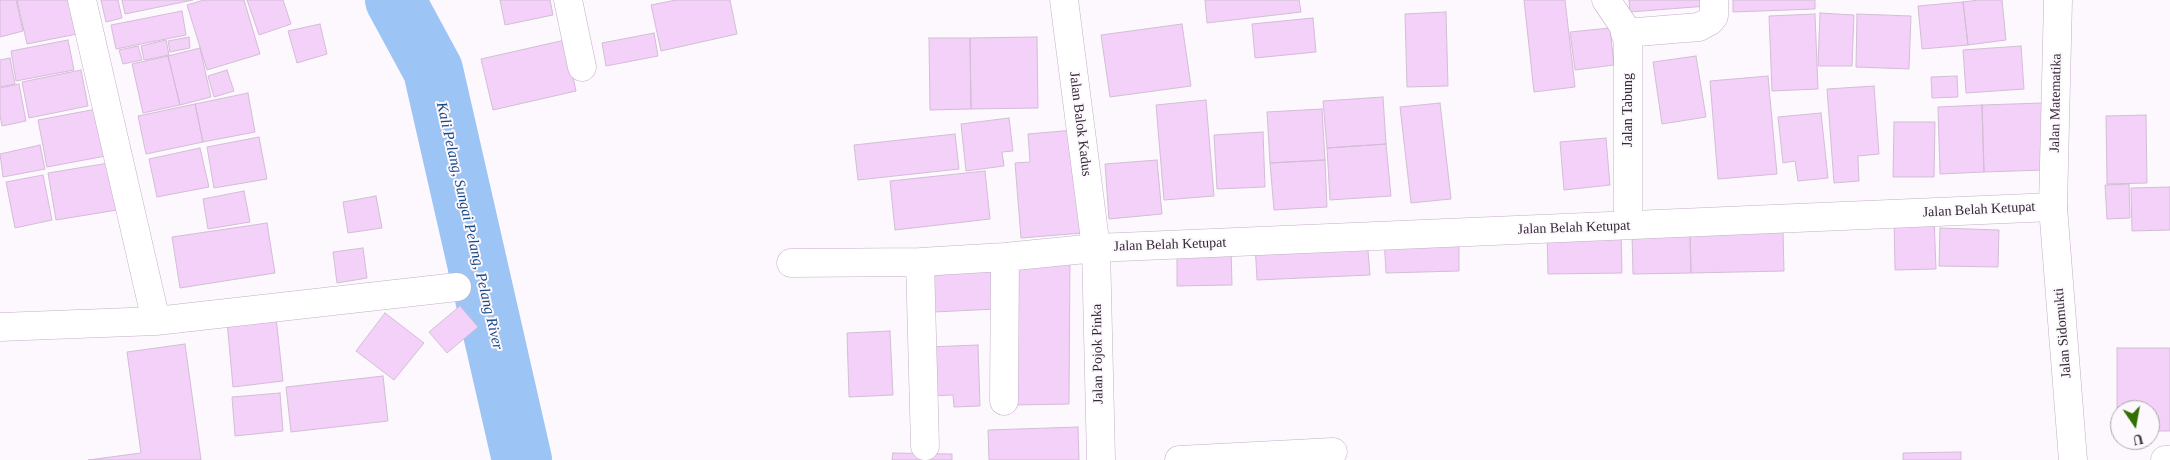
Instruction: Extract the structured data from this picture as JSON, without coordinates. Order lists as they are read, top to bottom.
{
  "streets": {
    "street": [
      "Jalan Matematika",
      "Jalan Tabung",
      "Jalan Balok Kadus",
      "Jalan Belah Ketupat",
      "Jalan Sidomukti",
      "Jalan Pojok Pinka"
    ]
  },
  "crossings": [
    ["Jalan Matematika", "Jalan Belah Ketupat"],
    ["Jalan Matematika", "Jalan Sidomukti"],
    ["Jalan Tabung", "Jalan Belah Ketupat"],
    ["Jalan Balok Kadus", "Jalan Belah Ketupat"],
    ["Jalan Balok Kadus", "Jalan Pojok Pinka"],
    ["Jalan Belah Ketupat", "Jalan Sidomukti"],
    ["Jalan Belah Ketupat", "Jalan Pojok Pinka"]
  ],
  "water": ["Kali Pelang, Sungai Pelang, Pelang River"],
  "north": "bottom"
}
